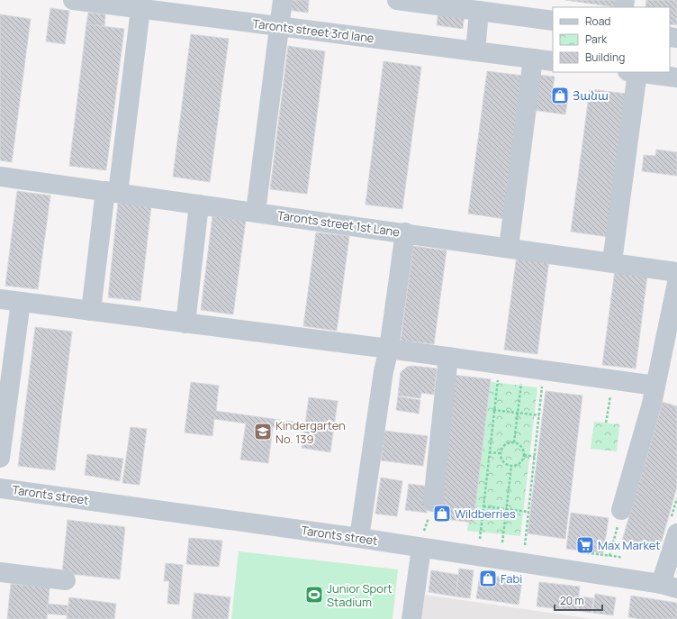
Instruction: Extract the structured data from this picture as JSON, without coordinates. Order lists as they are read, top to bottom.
{
  "streets": {
    "street": ["Taronts street 3rd lane", "Taronts street 1st Lane", "Taronts street"]
  },
  "places": {
    "shop": ["Յանա", "Wildberries", "Fabi"],
    "school or university": ["Kindergarten No. 139"],
    "supermarket": ["Max Market"],
    "sports": ["Junior Sport Stadium"]
  },
  "legend": ["Road", "Park", "Building"],
  "scale_bar": "20 m"
}
